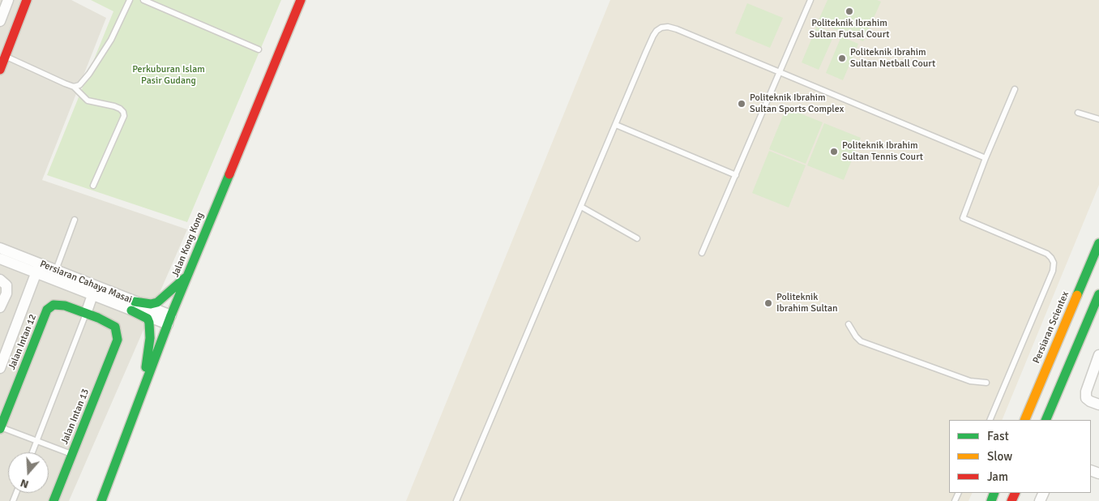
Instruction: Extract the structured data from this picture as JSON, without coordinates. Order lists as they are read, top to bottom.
{
  "streets": {
    "main road": [
      "Jalan Kong Kong",
      "Persiaran Scientex",
      "Jalan Intan 12",
      "Jalan Intan 13"
    ],
    "street": ["Persiaran Cahaya Masai"]
  },
  "crossings": [
    ["Jalan Kong Kong", "Persiaran Cahaya Masai"],
    ["Jalan Intan 12", "Jalan Intan 13"]
  ],
  "parks": ["Perkuburan Islam Pasir Gudang"],
  "places": [
    "Politeknik Ibrahim Sultan Futsal Court",
    "Politeknik Ibrahim Sultan Netball Court",
    "Politeknik Ibrahim Sultan Sports Complex",
    "Politeknik Ibrahim Sultan Tennis Court",
    "Politeknik Ibrahim Sultan"
  ],
  "legend": ["Fast", "Slow", "Jam"],
  "north": "bottom"
}
